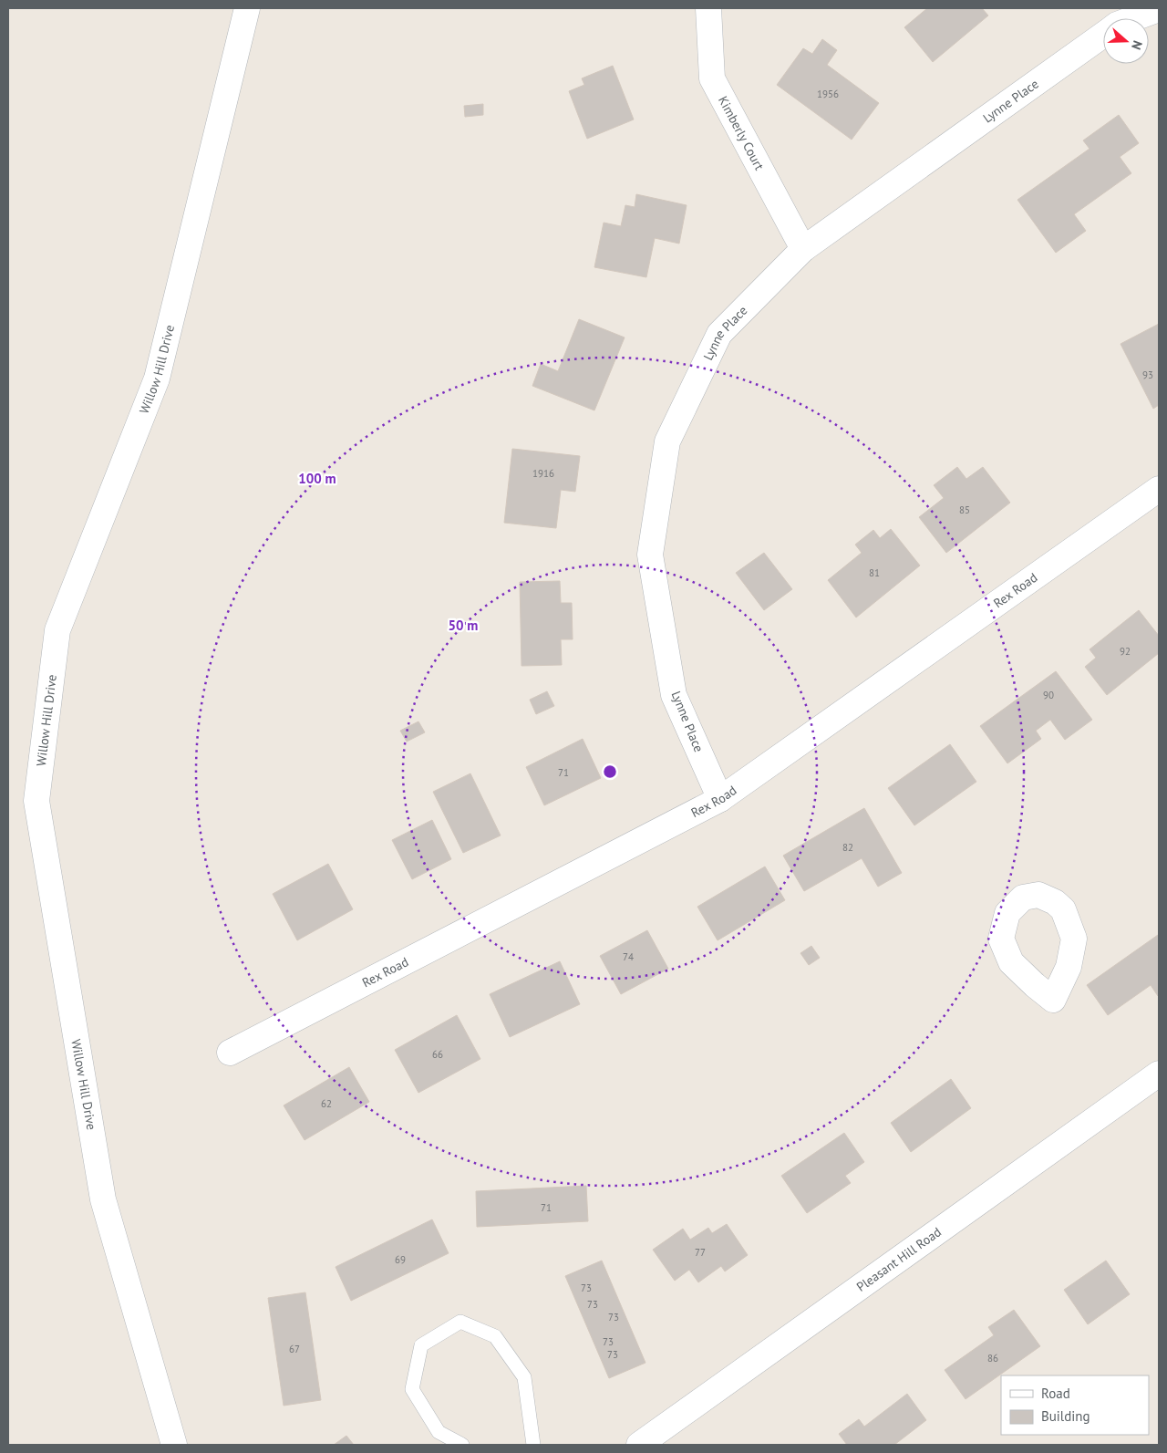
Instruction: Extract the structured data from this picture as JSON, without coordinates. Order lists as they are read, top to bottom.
{
  "streets": {
    "street": [
      "Lynne Place",
      "Kimberly Court",
      "Willow Hill Drive",
      "Rex Road",
      "Pleasant Hill Road"
    ]
  },
  "crossings": [
    ["Lynne Place", "Kimberly Court"],
    ["Lynne Place", "Rex Road"]
  ],
  "house_numbers": [
    "1956",
    "93",
    "1916",
    "85",
    "81",
    "92",
    "90",
    "71",
    "82",
    "74",
    "66",
    "62",
    "71",
    "77",
    "69",
    "73",
    "73",
    "73",
    "73",
    "67",
    "73",
    "86"
  ],
  "legend": ["Road", "Building"],
  "north": "right",
  "rings": ["100 m", "50 m"]
}
